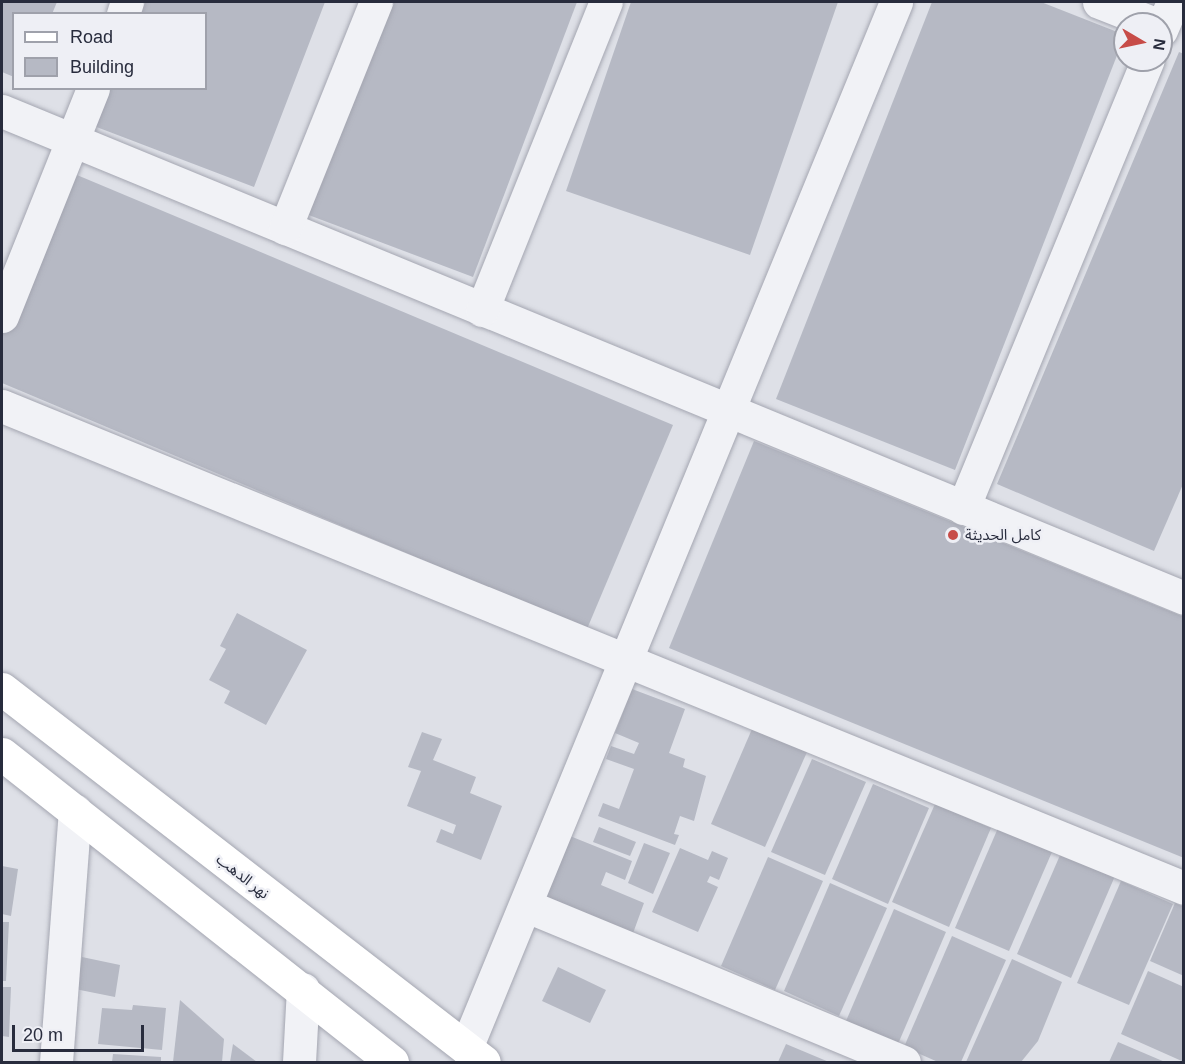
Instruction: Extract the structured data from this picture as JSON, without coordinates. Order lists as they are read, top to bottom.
{
  "streets": {
    "main road": ["نهر الدهب"]
  },
  "places": ["كامل الحديثة"],
  "legend": ["Road", "Building"],
  "scale_bar": "20 m",
  "north": "right"
}
